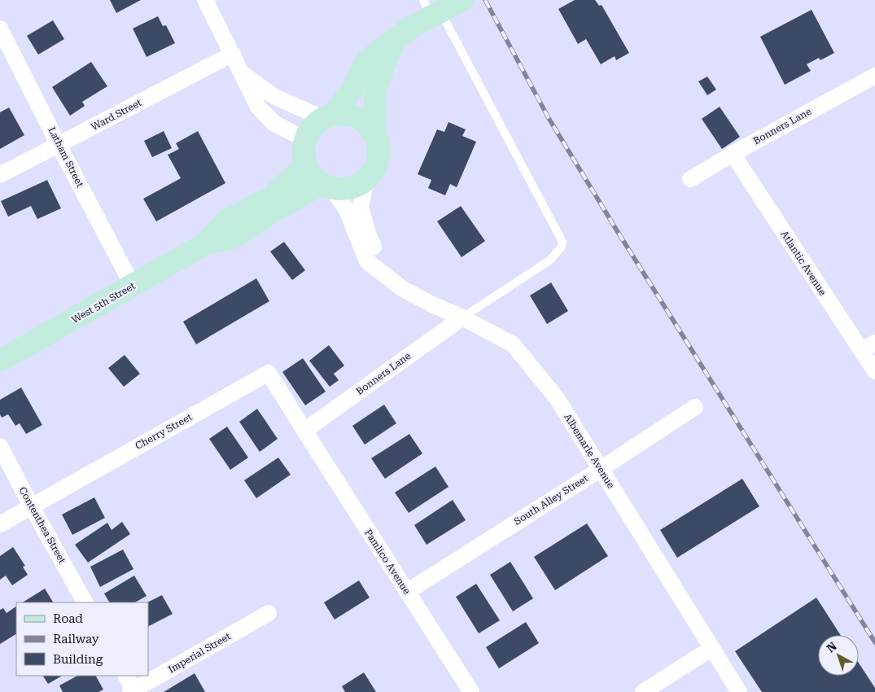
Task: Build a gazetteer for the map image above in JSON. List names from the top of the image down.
{
  "streets": {
    "main road": ["West 5th Street"],
    "street": [
      "Ward Street",
      "Bonners Lane",
      "Latham Street",
      "Atlantic Avenue",
      "Cherry Street",
      "Albemarle Avenue",
      "South Alley Street",
      "Contenthea Street",
      "Pamlico Avenue",
      "Imperial Street"
    ]
  },
  "crossings": [
    ["Ward Street", "Latham Street"],
    ["Bonners Lane", "Atlantic Avenue"],
    ["Bonners Lane", "Cherry Street"],
    ["Bonners Lane", "Albemarle Avenue"],
    ["Bonners Lane", "Pamlico Avenue"],
    ["Latham Street", "West 5th Street"],
    ["West 5th Street", "Albemarle Avenue"],
    ["Cherry Street", "Contenthea Street"],
    ["Cherry Street", "Pamlico Avenue"],
    ["Albemarle Avenue", "South Alley Street"],
    ["South Alley Street", "Pamlico Avenue"]
  ],
  "legend": ["Road", "Railway", "Building"],
  "north": "top left"
}
